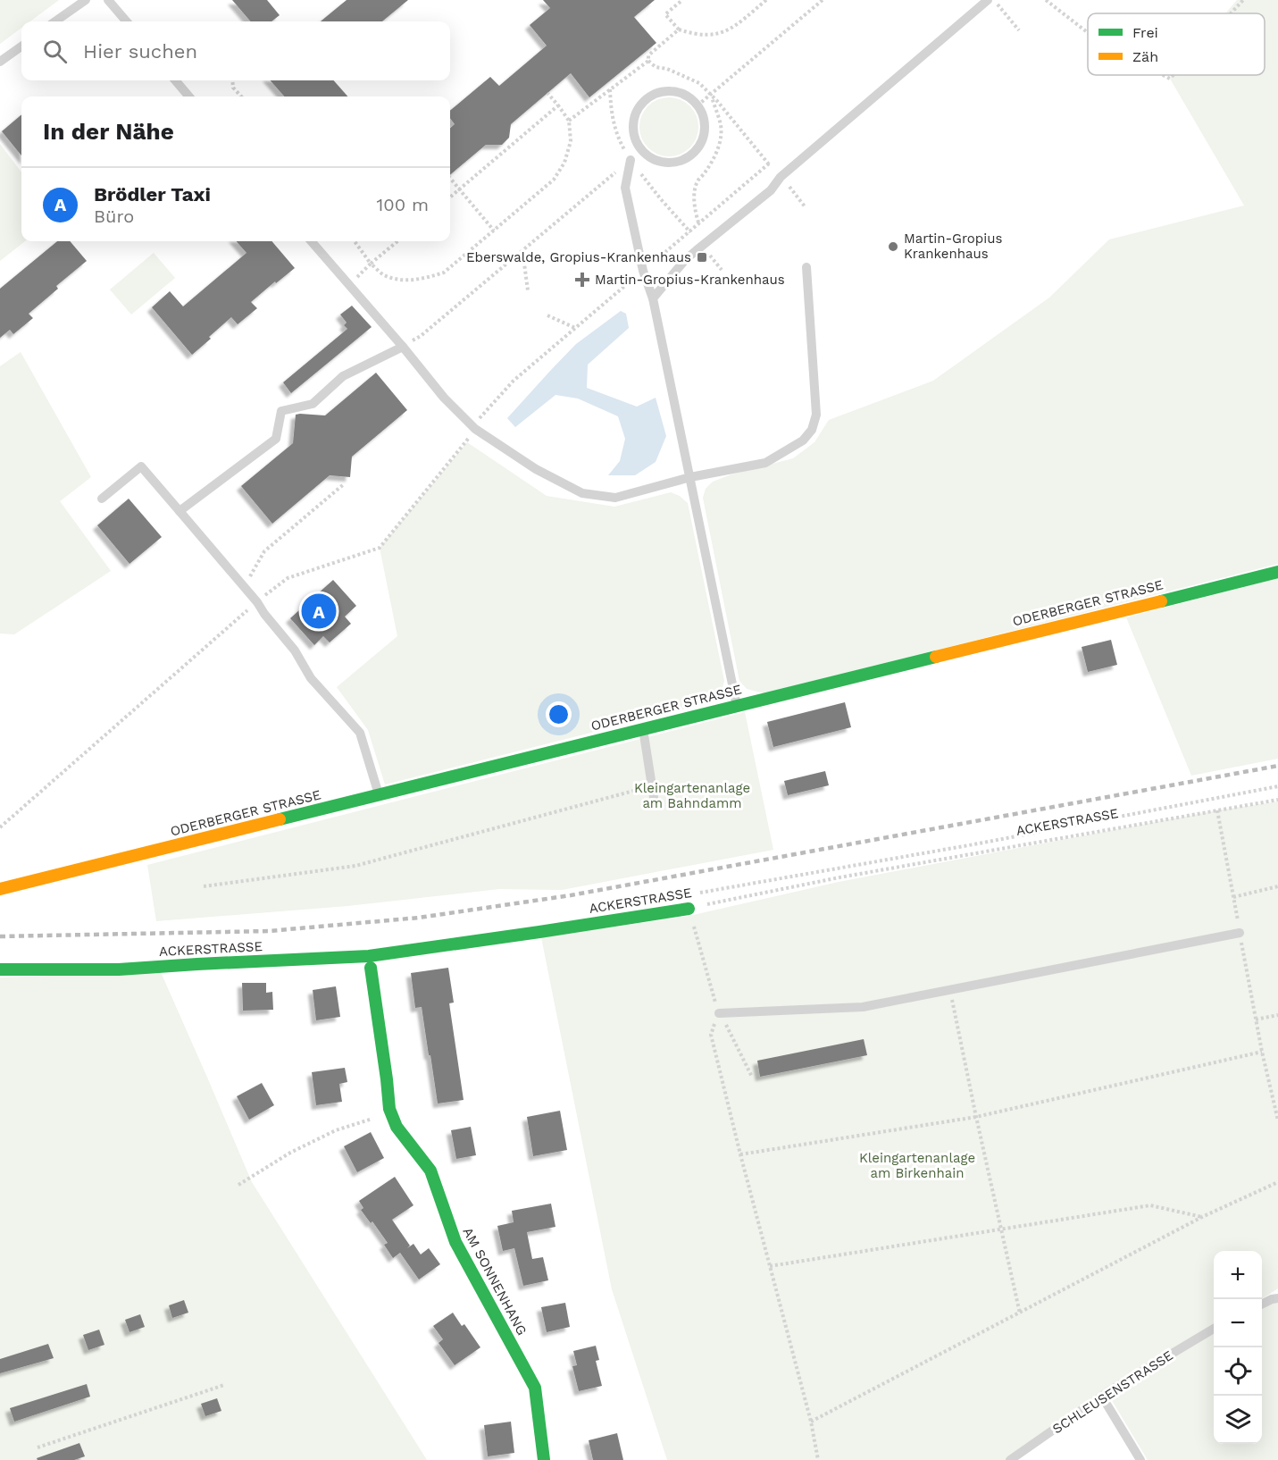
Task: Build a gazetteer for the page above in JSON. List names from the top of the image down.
{
  "streets": {
    "main road": ["ODERBERGER STRASSE", "ACKERSTRASSE", "AM SONNENHANG"],
    "lane": ["SCHLEUSENSTRASSE"]
  },
  "parks": ["Kleingartenanlage am Bahndamm", "Kleingartenanlage am Birkenhain"],
  "places": {
    "other": ["Martin-Gropius Krankenhaus"],
    "transit": ["Eberswalde, Gropius-Krankenhaus"],
    "health": ["Martin-Gropius-Krankenhaus"]
  },
  "legend": ["Frei", "Zäh"],
  "page": {
    "search": "Hier suchen",
    "heading": "In der Nähe",
    "list": [
      {
        "mark": "A",
        "name": "Brödler Taxi",
        "note": "Büro",
        "value": "100 m"
      }
    ],
    "pins": "A",
    "map_buttons": ["+", "−"]
  }
}
